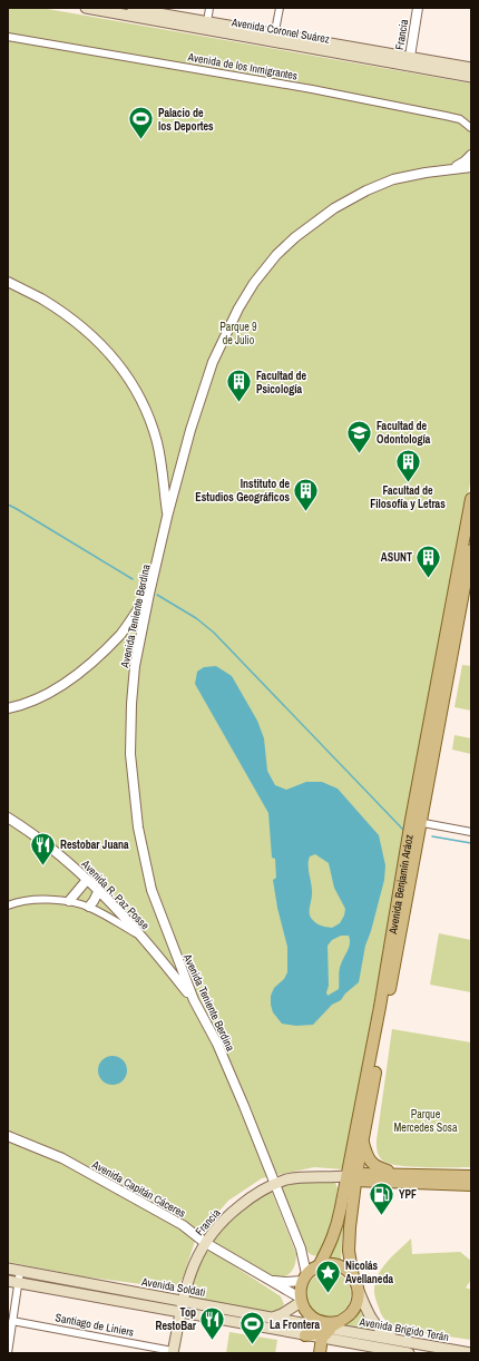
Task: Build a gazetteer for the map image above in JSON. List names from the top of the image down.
{
  "streets": {
    "main road": [
      "Avenida Coronel Suárez",
      "Francia",
      "Avenida Benjamín Aráoz",
      "Avenida Soldati",
      "Avenida Brígido Terán"
    ],
    "street": [
      "Avenida de los Inmigrantes",
      "Avenida Teniente Berdina",
      "Avenida R. Paz Posse",
      "Avenida Capitán Cáceres",
      "Santiago de Liniers"
    ]
  },
  "crossings": [
    ["Avenida Coronel Suárez", "Francia"],
    ["Francia", "Avenida Teniente Berdina"],
    ["Francia", "Avenida Benjamín Aráoz"],
    ["Francia", "Avenida Capitán Cáceres"],
    ["Francia", "Avenida Soldati"],
    ["Francia", "Santiago de Liniers"],
    ["Avenida Teniente Berdina", "Avenida Benjamín Aráoz"],
    ["Avenida Teniente Berdina", "Avenida R. Paz Posse"],
    ["Avenida Benjamín Aráoz", "Avenida Capitán Cáceres"]
  ],
  "parks": ["Parque 9 de Julio", "Parque Mercedes Sosa"],
  "places": {
    "sports": ["Palacio de los Deportes", "La Frontera"],
    "building": [
      "Facultad de Psicología",
      "Facultad de Filosofía y Letras",
      "Instituto de Estudios Geográficos",
      "ASUNT"
    ],
    "school or university": ["Facultad de Odontología"],
    "restaurant": ["Restobar Juana", "Top RestoBar"],
    "fuel station": ["YPF"],
    "place": ["Nicolás Avellaneda"]
  }
}
